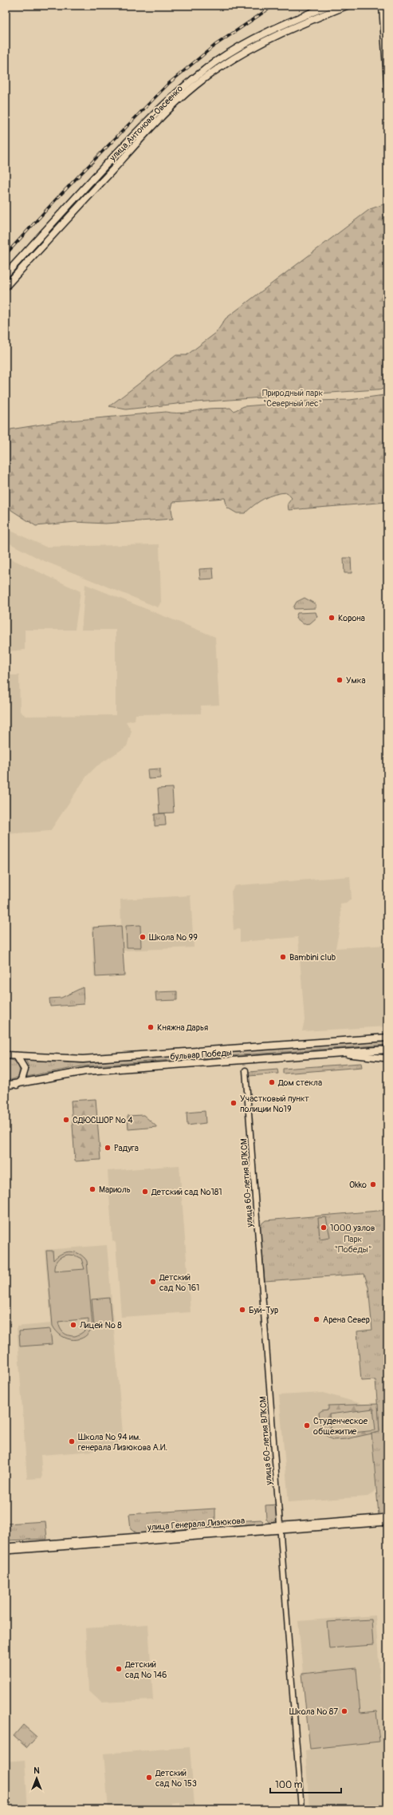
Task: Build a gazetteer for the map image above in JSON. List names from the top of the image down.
{
  "streets": {
    "main road": ["улица Антонова-Овсеенко", "бульвар Победы", "улица Генерала Лизюкова"],
    "street": ["улица 60-летия ВЛКСМ"]
  },
  "crossings": [
    ["улица 60-летия ВЛКСМ", "улица Генерала Лизюкова"]
  ],
  "parks": ["Природный парк \"Северный лес\"", "Парк \"Победы\""],
  "places": [
    "Корона",
    "Умка",
    "Школа № 99",
    "Bambini club",
    "Княжна Дарья",
    "Дом стекла",
    "Участковый пункт полиции №19",
    "СДЮСШОР № 4",
    "Радуга",
    "Okko",
    "Мариоль",
    "Детский сад №181",
    "1000 узлов",
    "Детский сад № 161",
    "Буй-Тур",
    "Арена Север",
    "Лицей № 8",
    "Студенческое общежитие",
    "Школа № 94 им. генерала Лизюкова А.И.",
    "Детский сад № 146",
    "Школа № 87",
    "Детский сад № 153"
  ],
  "scale_bar": "100 m",
  "north": "top"
}
